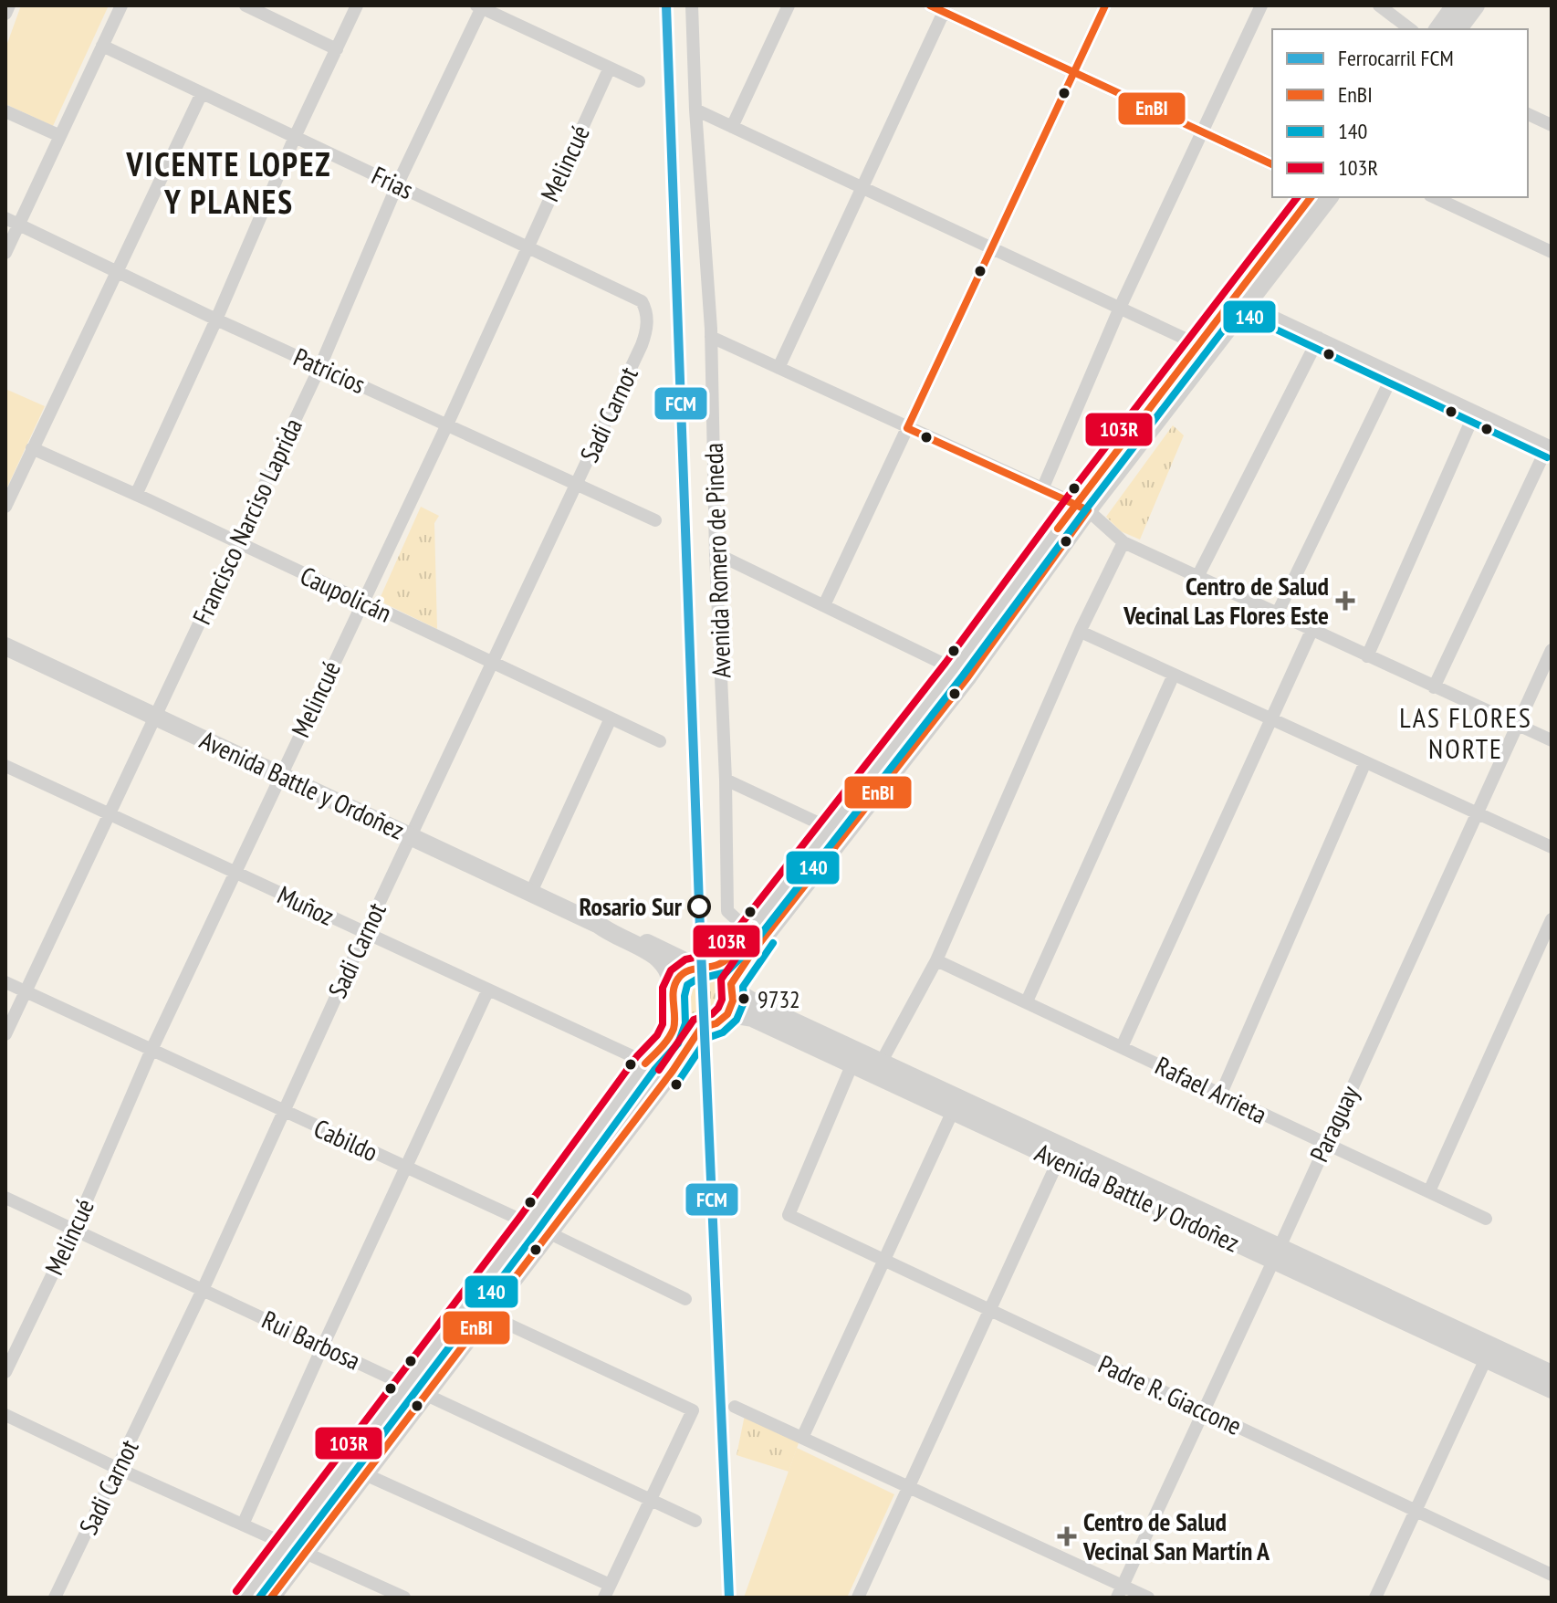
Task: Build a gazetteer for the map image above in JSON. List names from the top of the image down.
{
  "streets": {
    "main road": ["Avenida Battle y Ordoñez"],
    "street": [
      "Melincué",
      "Frias",
      "Patricios",
      "Sadi Carnot",
      "Francisco Narciso Laprida",
      "Avenida Romero de Pineda",
      "Caupolicán",
      "Muñoz",
      "Rafael Arrieta",
      "Paraguay",
      "Cabildo",
      "Rui Barbosa",
      "Padre R. Giaccone"
    ]
  },
  "crossings": [
    ["Melincué", "Frias"],
    ["Melincué", "Patricios"],
    ["Melincué", "Caupolicán"],
    ["Melincué", "Avenida Battle y Ordoñez"],
    ["Melincué", "Muñoz"],
    ["Melincué", "Cabildo"],
    ["Melincué", "Rui Barbosa"],
    ["Frias", "Sadi Carnot"],
    ["Frias", "Francisco Narciso Laprida"],
    ["Patricios", "Sadi Carnot"],
    ["Patricios", "Francisco Narciso Laprida"],
    ["Sadi Carnot", "Caupolicán"],
    ["Sadi Carnot", "Avenida Battle y Ordoñez"],
    ["Sadi Carnot", "Muñoz"],
    ["Sadi Carnot", "Cabildo"],
    ["Sadi Carnot", "Rui Barbosa"],
    ["Francisco Narciso Laprida", "Caupolicán"],
    ["Francisco Narciso Laprida", "Avenida Battle y Ordoñez"],
    ["Francisco Narciso Laprida", "Muñoz"],
    ["Francisco Narciso Laprida", "Cabildo"],
    ["Avenida Battle y Ordoñez", "Paraguay"],
    ["Avenida Battle y Ordoñez", "Padre R. Giaccone"],
    ["Rafael Arrieta", "Paraguay"],
    ["Paraguay", "Padre R. Giaccone"]
  ],
  "districts": ["VICENTE LOPEZ Y PLANES", "LAS FLORES NORTE"],
  "places": {
    "health": ["Centro de Salud Vecinal Las Flores Este", "Centro de Salud Vecinal San Martín A"],
    "other": ["Rosario Sur", "9732"]
  },
  "lines": [
    "rail line FCM",
    "transit line EnBI",
    "transit line 103R",
    "transit line 140"
  ],
  "legend": [
    "Ferrocarril FCM",
    "EnBI",
    "140",
    "103R"
  ]
}
